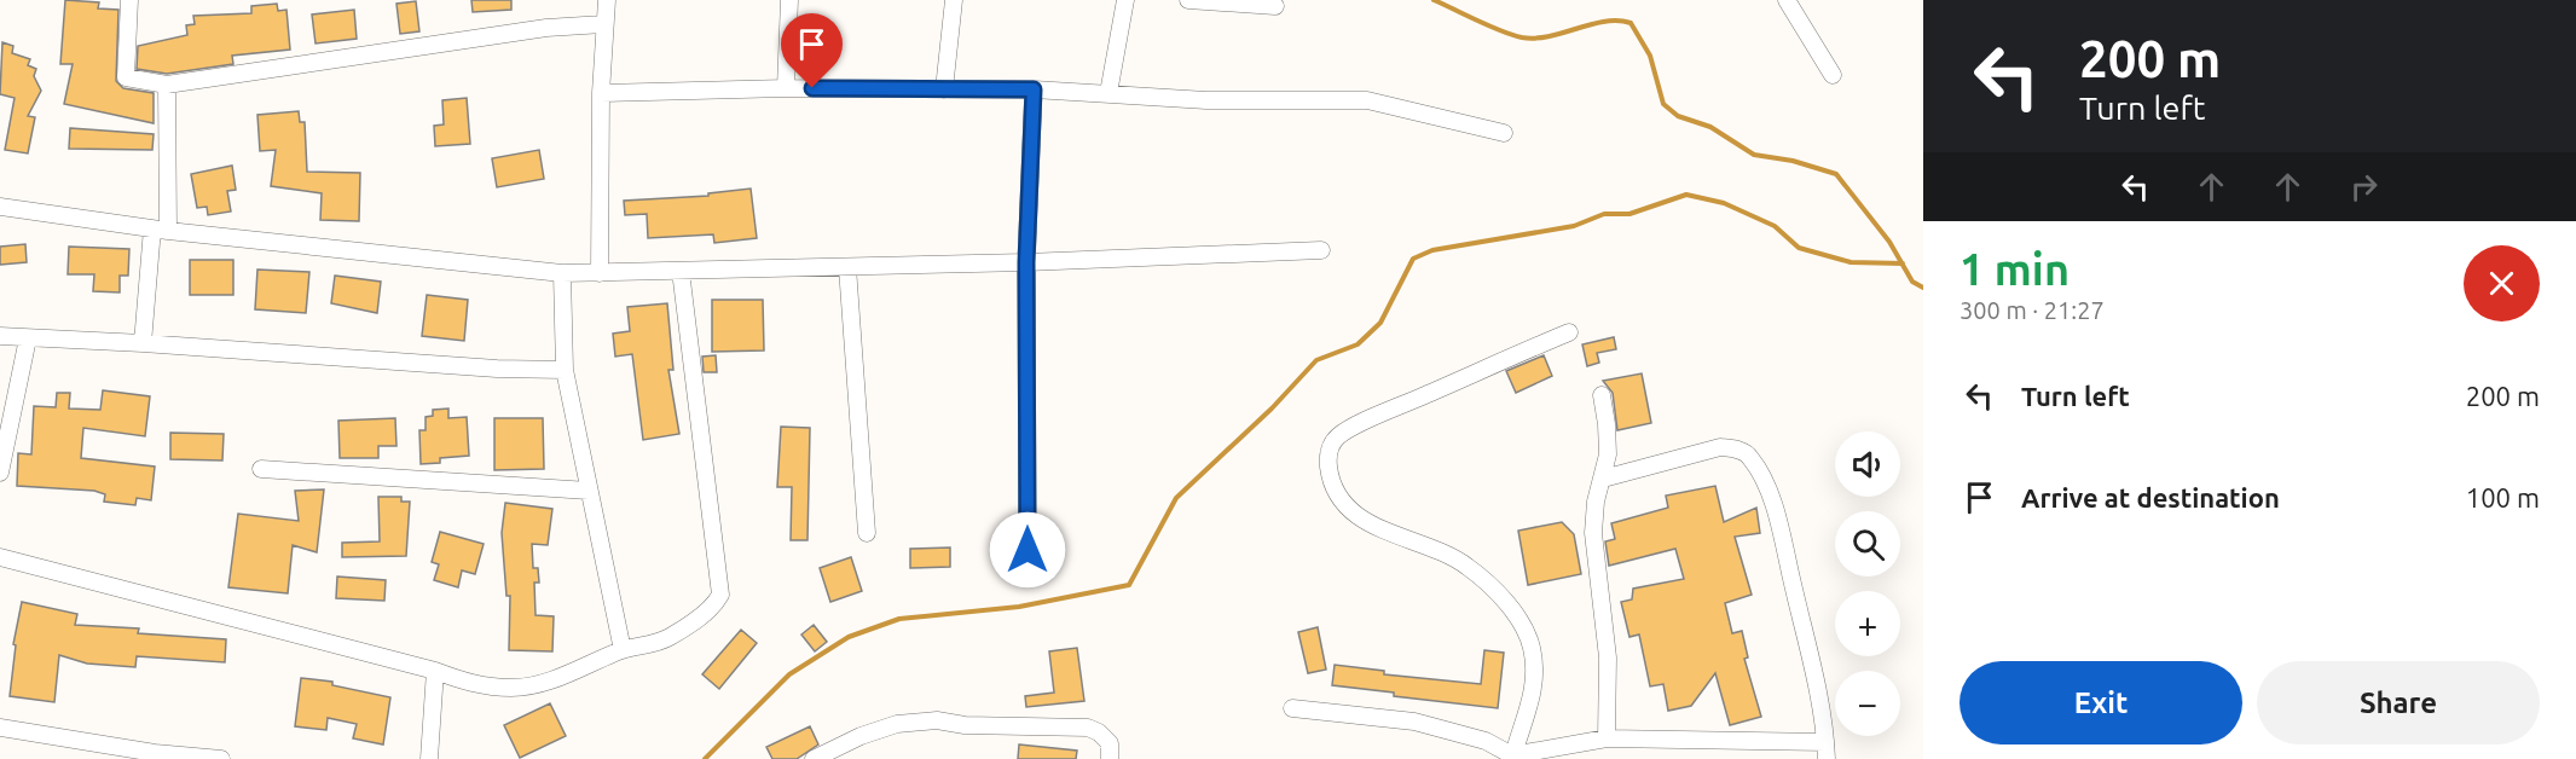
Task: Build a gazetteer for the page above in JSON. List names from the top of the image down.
{
  "page": {
    "turn": ["200 m", "Turn left"],
    "heading": ["1 min", "300 m · 21:27"],
    "list": [
      {
        "name": "Turn left",
        "value": "200 m"
      },
      {
        "name": "Arrive at destination",
        "value": "100 m"
      }
    ],
    "map_buttons": ["+", "−"],
    "buttons": ["Exit", "Share"]
  }
}
